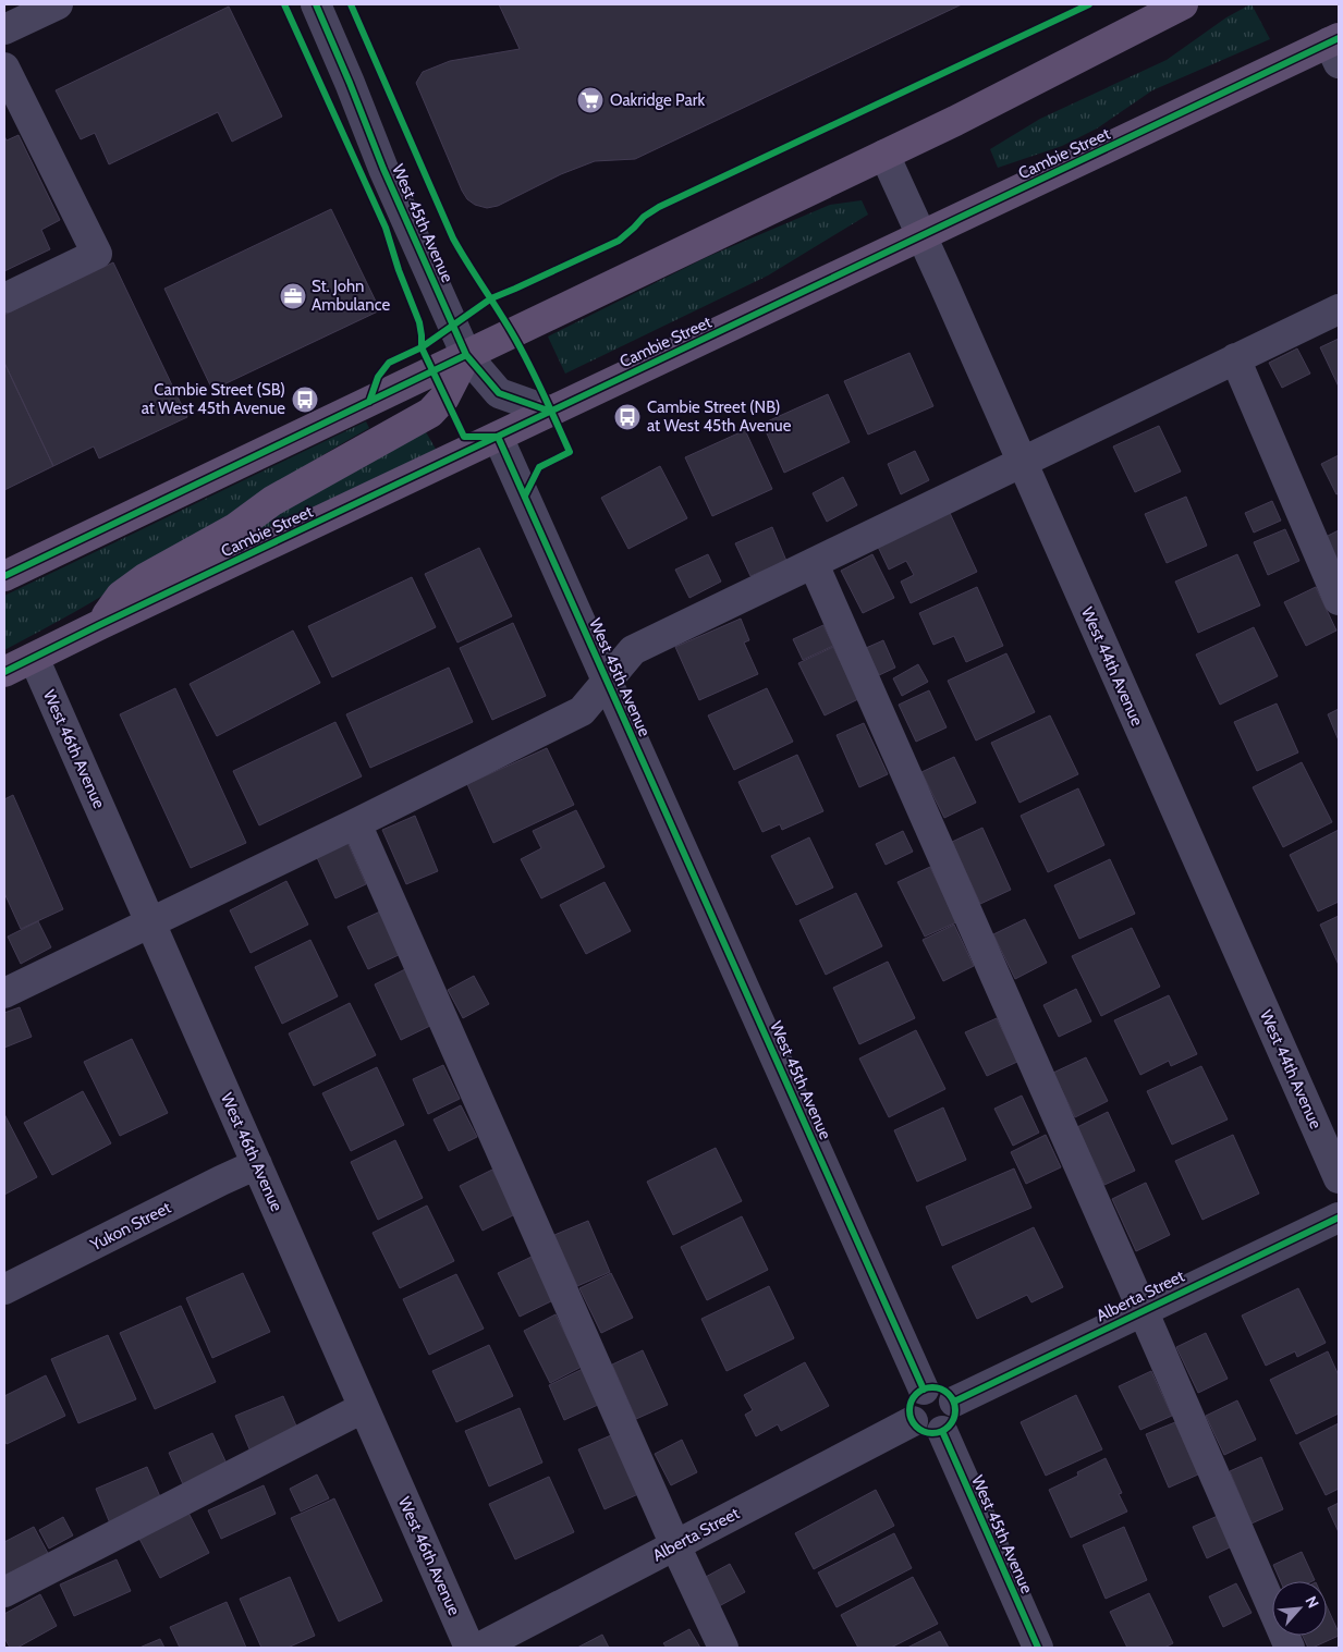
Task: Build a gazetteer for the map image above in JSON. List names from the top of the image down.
{
  "streets": {
    "main road": ["Cambie Street"],
    "street": [
      "West 45th Avenue",
      "West 44th Avenue",
      "West 46th Avenue",
      "Yukon Street",
      "Alberta Street"
    ]
  },
  "crossings": [
    ["Cambie Street", "West 45th Avenue"],
    ["Cambie Street", "West 44th Avenue"],
    ["Cambie Street", "West 46th Avenue"],
    ["West 45th Avenue", "Alberta Street"],
    ["West 46th Avenue", "Yukon Street"]
  ],
  "places": {
    "supermarket": ["Oakridge Park"],
    "office": ["St. John Ambulance"],
    "bus stop": ["Cambie Street (SB) at West 45th Avenue", "Cambie Street (NB) at West 45th Avenue"]
  },
  "north": "top right"
}
